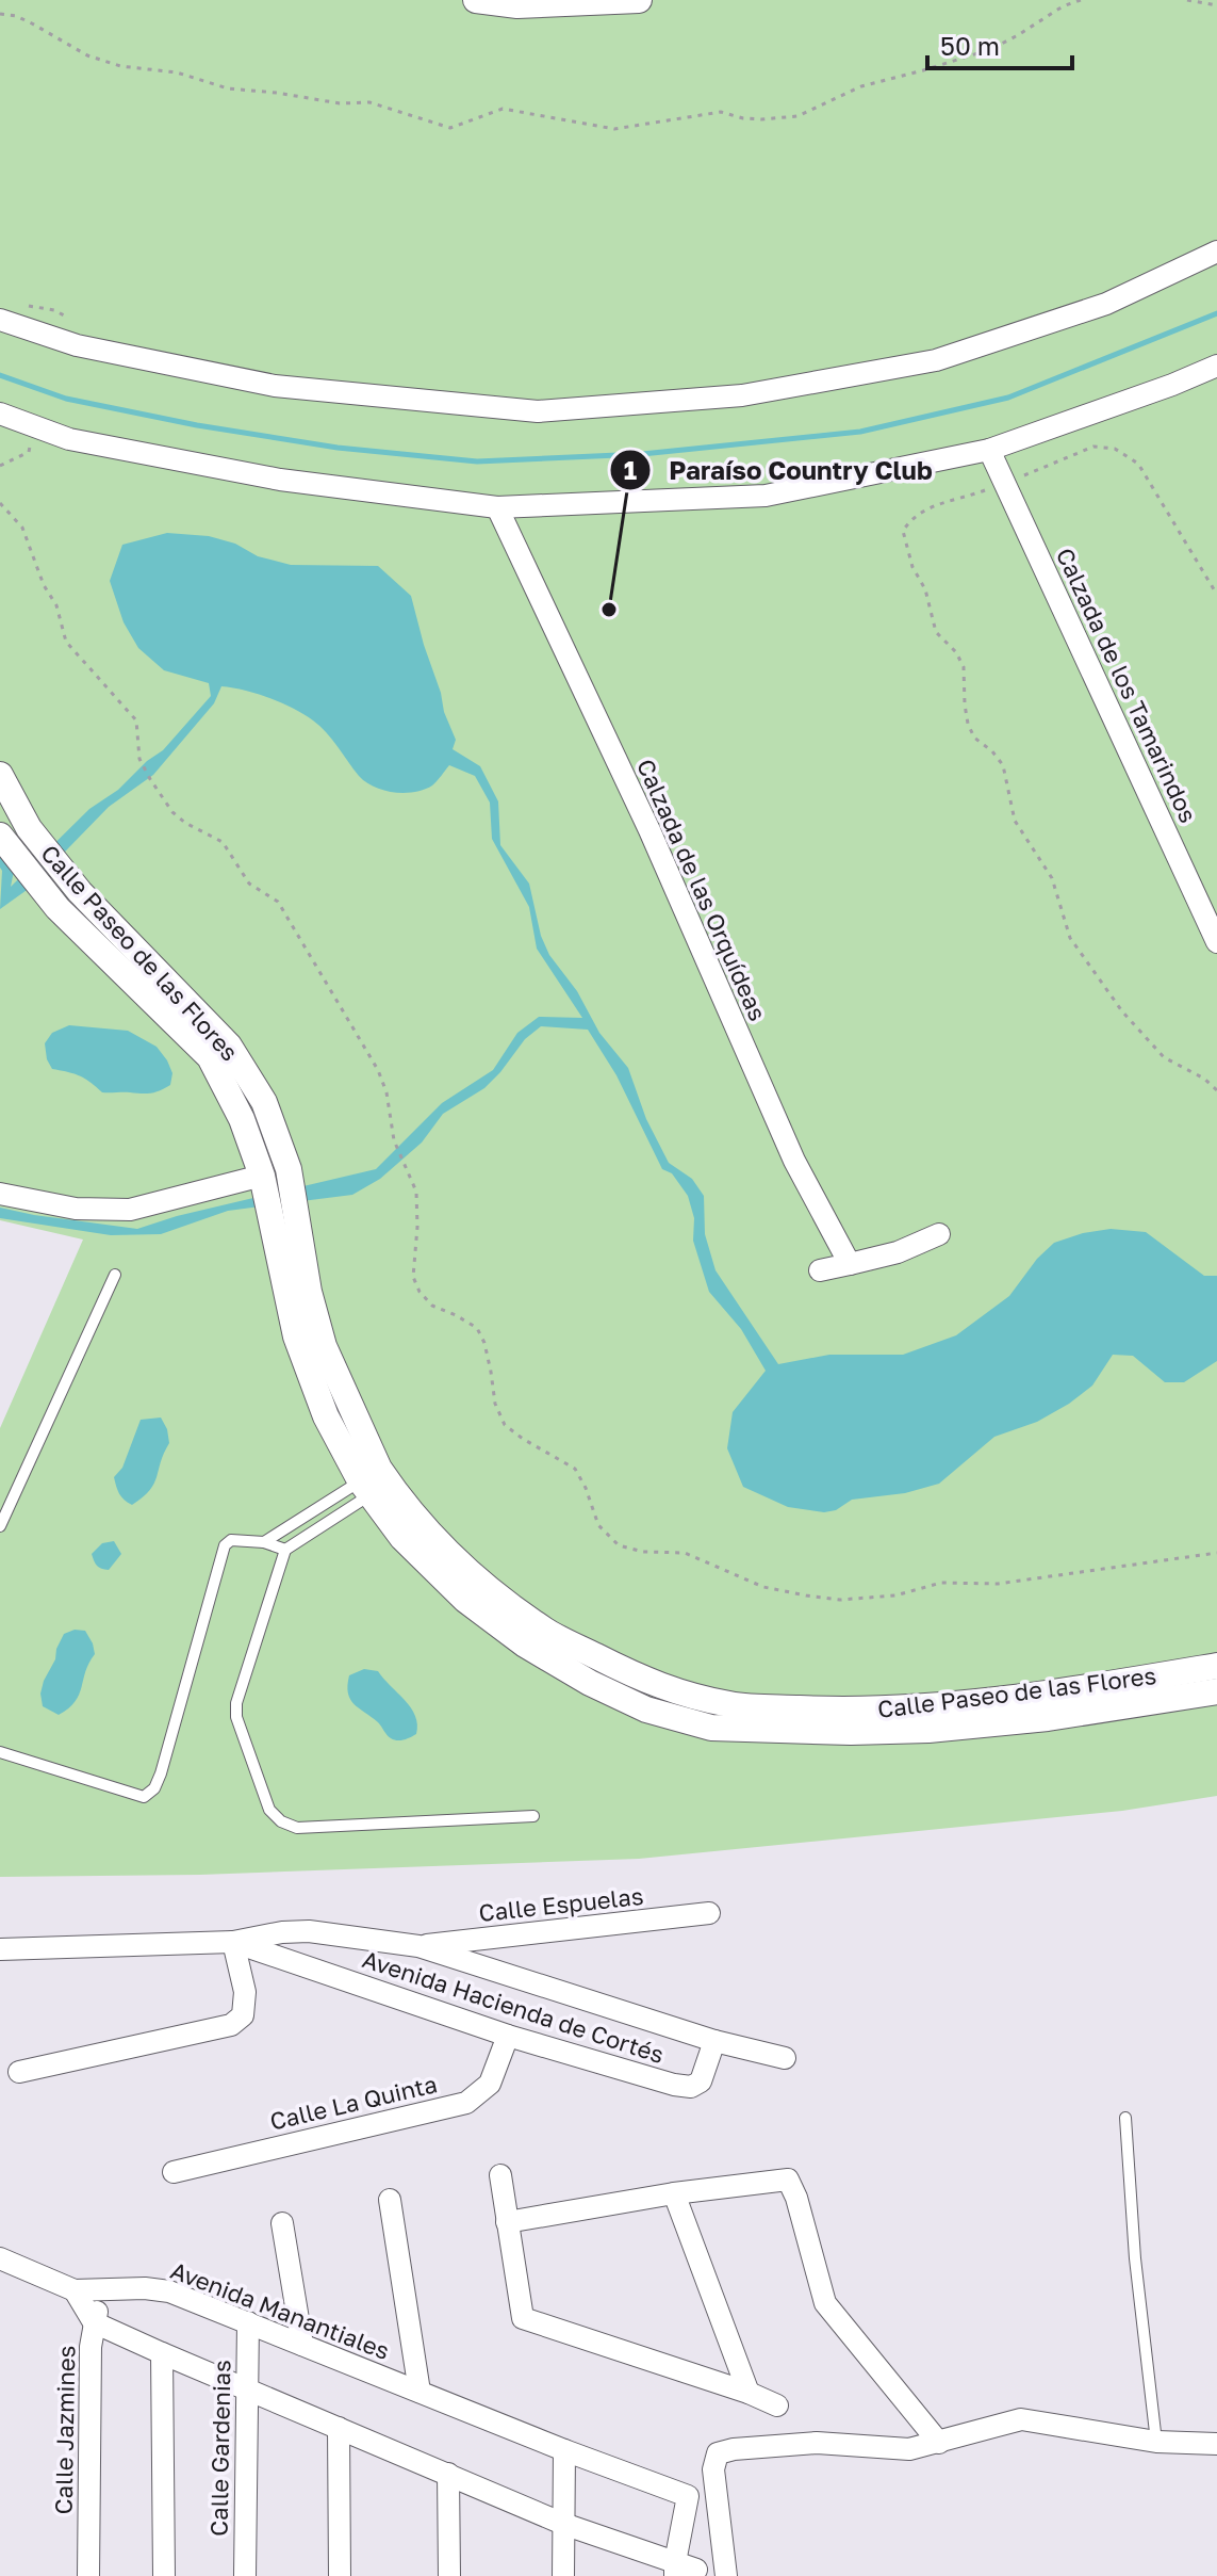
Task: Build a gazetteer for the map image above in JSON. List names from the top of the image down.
{
  "streets": {
    "street": [
      "Calzada de los Tamarindos",
      "Calzada de las Orquídeas",
      "Calle Paseo de las Flores",
      "Calle Espuelas",
      "Avenida Hacienda de Cortés",
      "Calle La Quinta",
      "Avenida Manantiales",
      "Calle Jazmines",
      "Calle Gardenias"
    ]
  },
  "crossings": [
    ["Calle Espuelas", "Avenida Hacienda de Cortés"],
    ["Avenida Hacienda de Cortés", "Calle La Quinta"],
    ["Avenida Manantiales", "Calle Jazmines"],
    ["Avenida Manantiales", "Calle Gardenias"]
  ],
  "places": ["Paraíso Country Club"],
  "scale_bar": "50 m"
}
